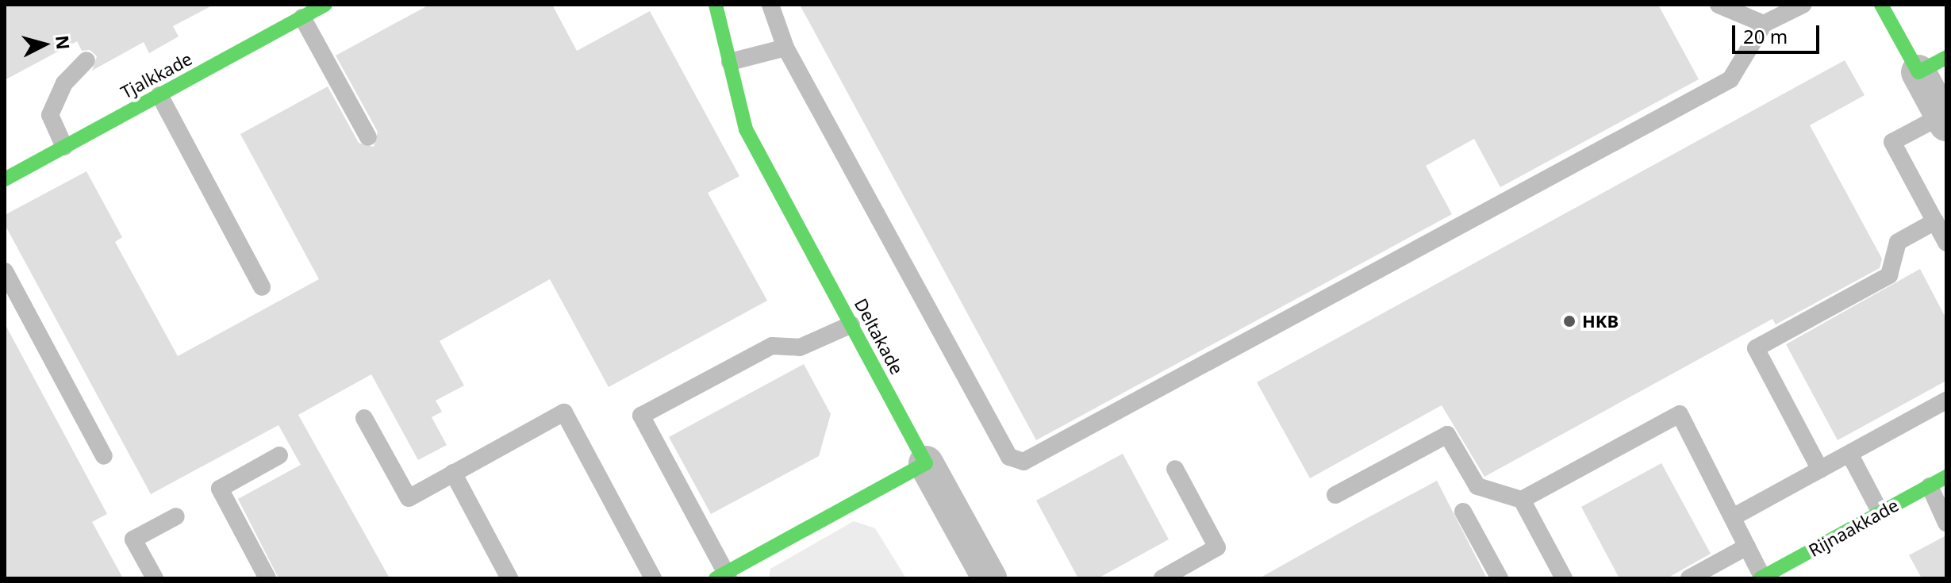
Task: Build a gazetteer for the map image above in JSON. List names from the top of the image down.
{
  "streets": {
    "street": ["Tjalkkade", "Deltakade", "Rijnaakkade"]
  },
  "places": ["HKB"],
  "scale_bar": "20 m",
  "north": "right"
}
